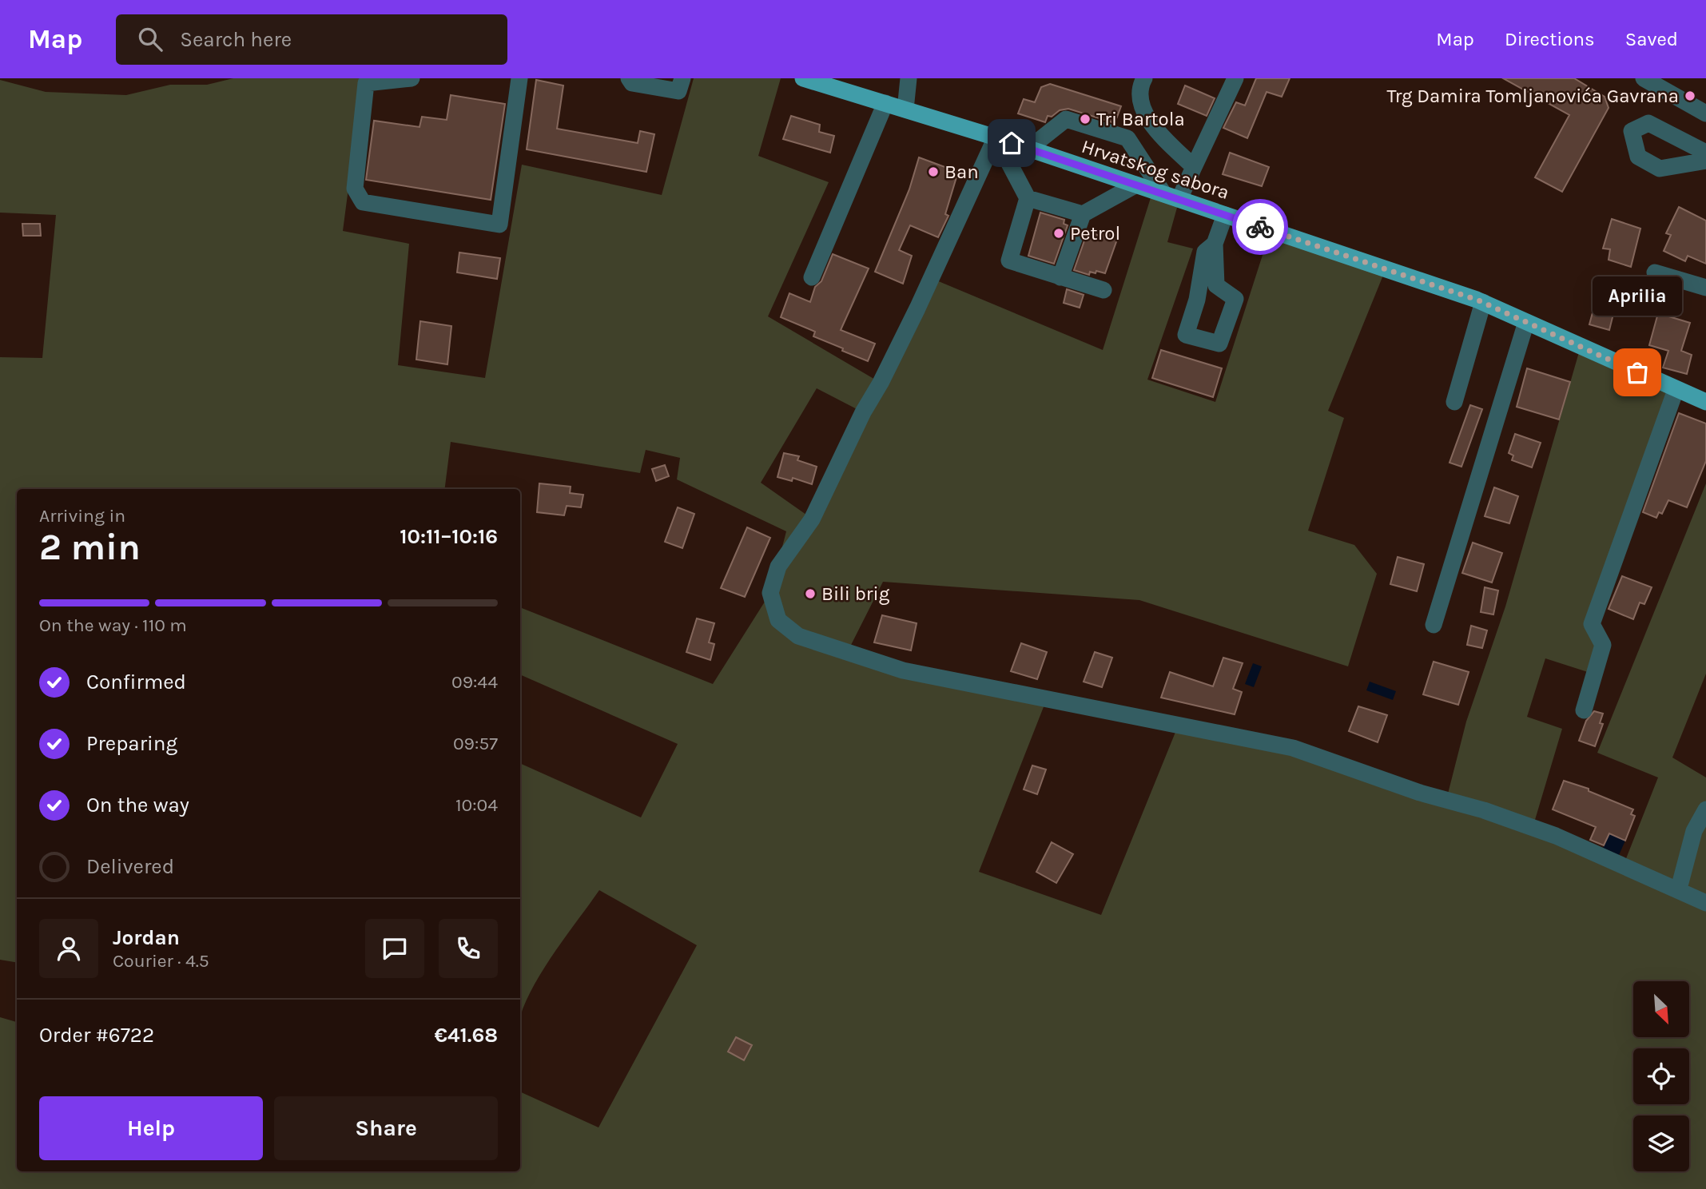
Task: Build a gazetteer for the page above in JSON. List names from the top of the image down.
{
  "streets": {
    "main road": ["Hrvatskog sabora"]
  },
  "places": [
    "Trg Damira Tomljanovića Gavrana",
    "Tri Bartola",
    "Ban",
    "Petrol",
    "Aprilia",
    "Bili brig"
  ],
  "north": "bottom right",
  "page": {
    "header": "Map",
    "search": "Search here",
    "nav": ["Map", "Directions", "Saved"],
    "bubble": "Aprilia",
    "heading": ["2 min", "Arriving in", "10:11–10:16"],
    "panel": [
      "Jordan",
      "Courier · 4.5",
      "Order #6722",
      "€41.68"
    ],
    "bar": "On the way · 110 m",
    "list": [
      ["Confirmed", "09:44"],
      ["Preparing", "09:57"],
      ["On the way", "10:04"],
      "Delivered"
    ],
    "buttons": ["Help", "Share"]
  }
}
